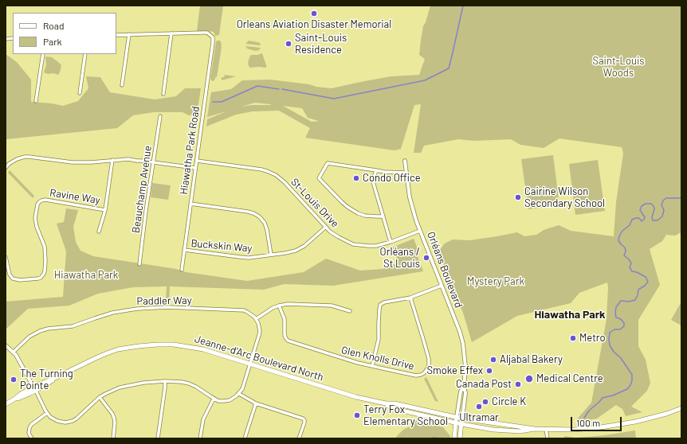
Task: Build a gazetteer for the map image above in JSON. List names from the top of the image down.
{
  "streets": {
    "main road": ["Orléans Boulevard", "Jeanne-d'Arc Boulevard North"],
    "street": [
      "Hiawatha Park Road",
      "Beauchamp Avenue",
      "Ravine Way",
      "St-Louis Drive",
      "Buckskin Way",
      "Paddler Way",
      "Glen Knolls Drive"
    ]
  },
  "crossings": [
    ["Hiawatha Park Road", "St-Louis Drive"],
    ["Hiawatha Park Road", "Buckskin Way"],
    ["St-Louis Drive", "Buckskin Way"],
    ["St-Louis Drive", "Orléans Boulevard"],
    ["Orléans Boulevard", "Jeanne-d'Arc Boulevard North"]
  ],
  "districts": ["Hiawatha Park"],
  "parks": ["Saint-Louis Woods", "Hiawatha Park", "Mystery Park"],
  "places": [
    "Orleans Aviation Disaster Memorial",
    "Saint-Louis Residence",
    "Condo Office",
    "Cairine Wilson Secondary School",
    "Orléans / St Louis",
    "Metro",
    "Aljabal Bakery",
    "Smoke Effex",
    "Medical Centre",
    "The Turning Pointe",
    "Canada Post",
    "Circle K",
    "Ultramar",
    "Terry Fox Elementary School"
  ],
  "legend": ["Road", "Park"],
  "scale_bar": "100 m"
}
